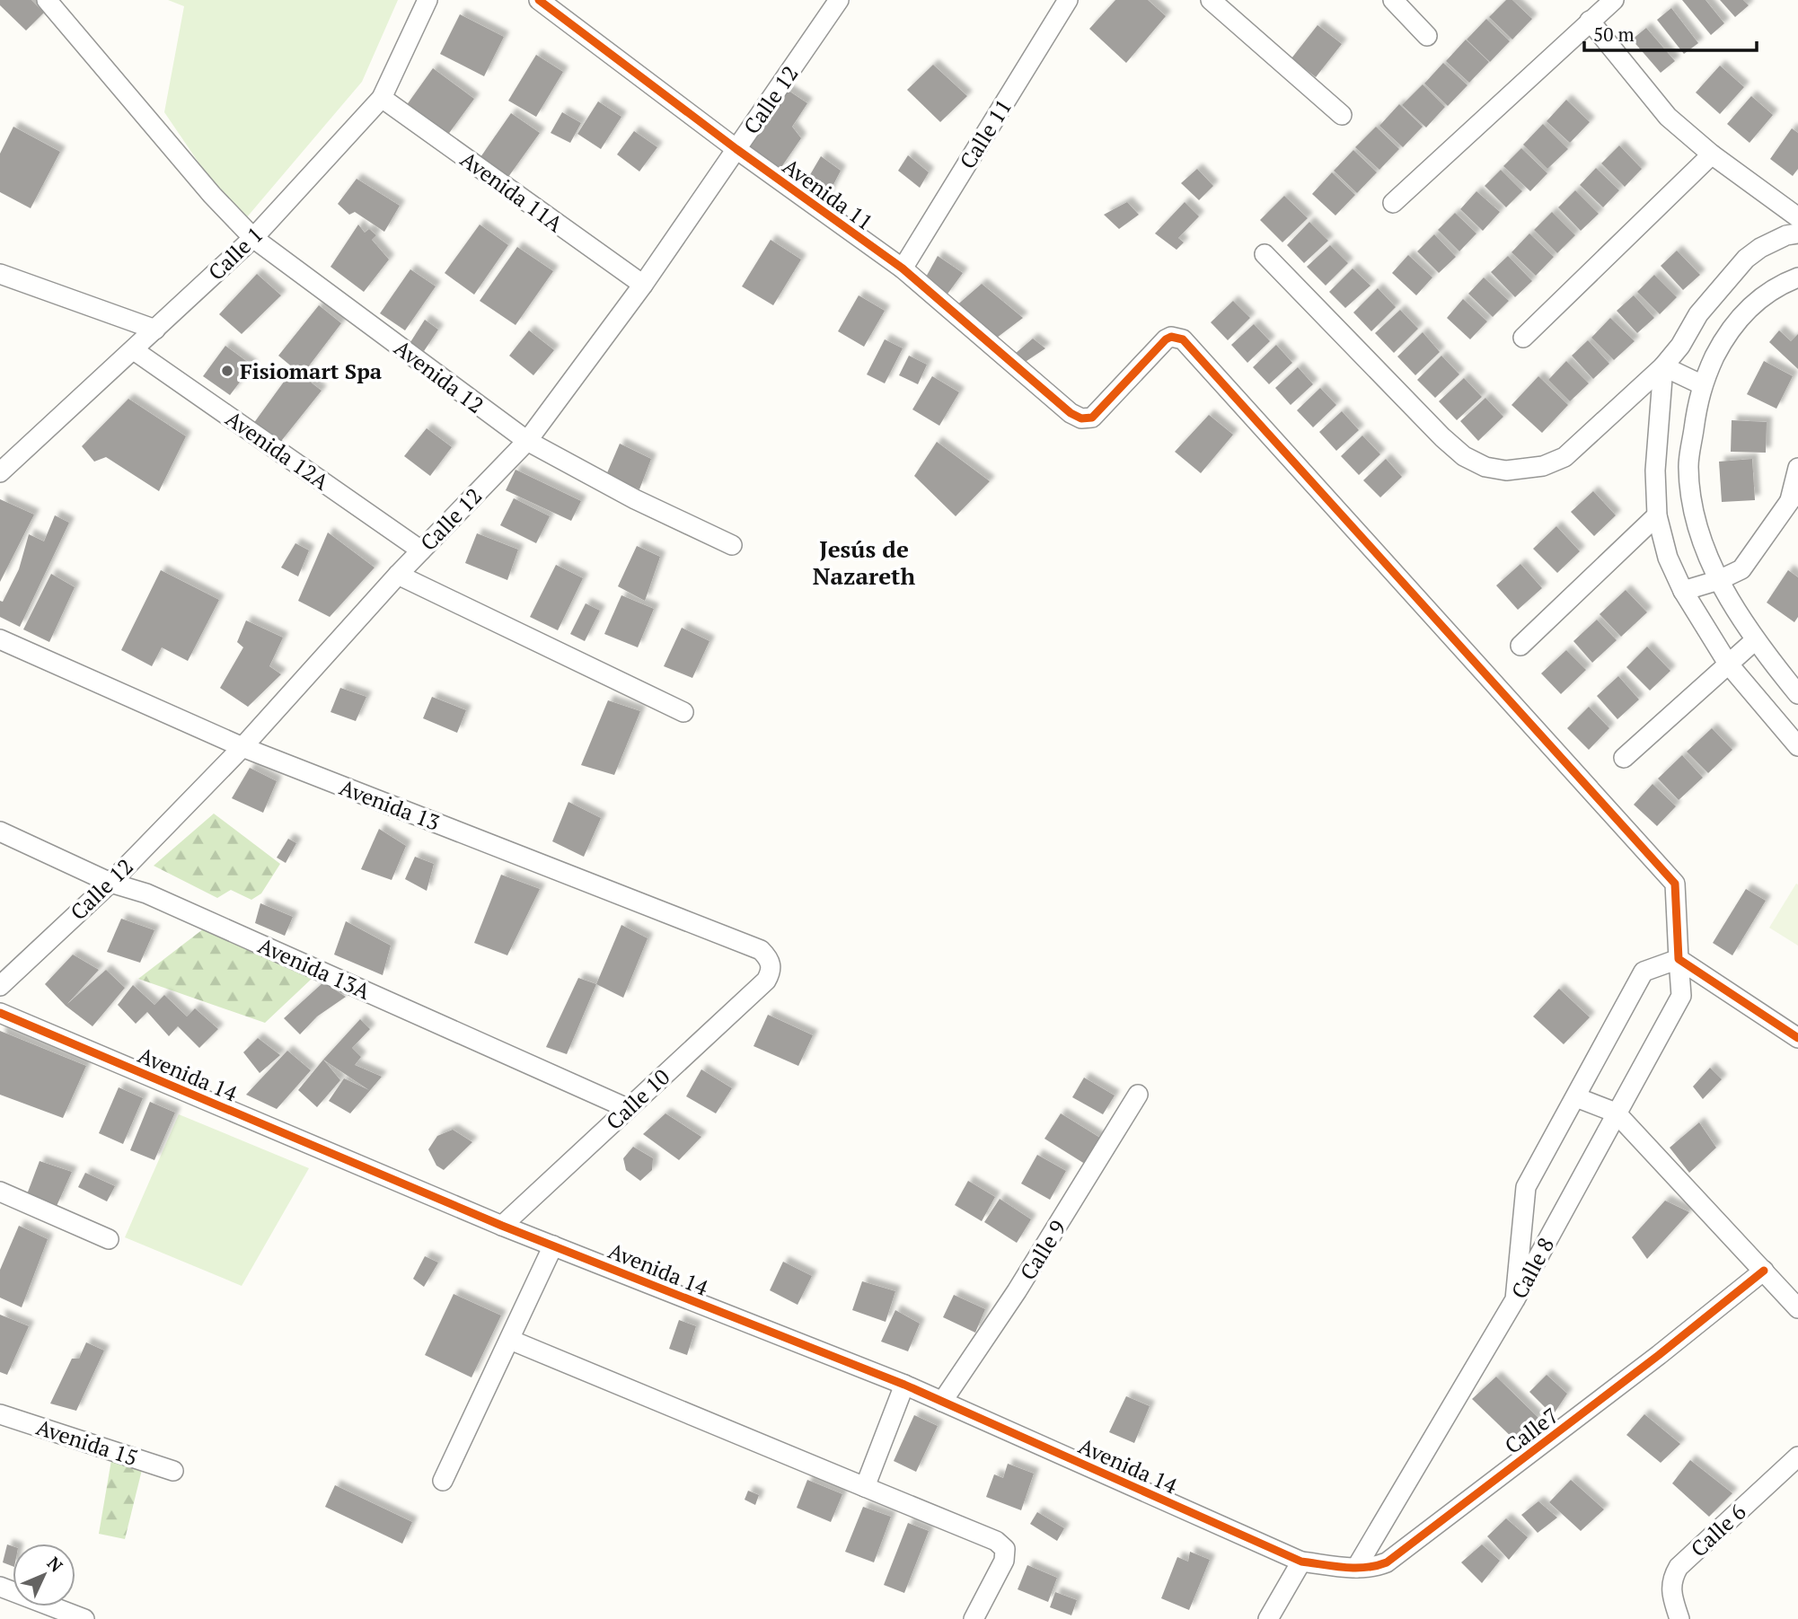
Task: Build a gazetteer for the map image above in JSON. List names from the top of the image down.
{
  "streets": {
    "street": [
      "Calle 12",
      "Calle 11",
      "Avenida 11A",
      "Avenida 11",
      "Calle 1",
      "Avenida 12",
      "Avenida 12A",
      "Avenida 13",
      "Avenida 13A",
      "Avenida 14",
      "Calle 10",
      "Calle 9",
      "Calle 8",
      "Calle7",
      "Avenida 15",
      "Calle 6"
    ]
  },
  "crossings": [
    ["Calle 12", "Avenida 11A"],
    ["Calle 12", "Avenida 11"],
    ["Calle 12", "Avenida 12"],
    ["Calle 12", "Avenida 12A"],
    ["Calle 12", "Avenida 13"],
    ["Calle 12", "Avenida 13A"],
    ["Calle 11", "Avenida 11"],
    ["Avenida 11A", "Calle 1"],
    ["Avenida 11", "Calle 8"],
    ["Calle 1", "Avenida 12"],
    ["Calle 1", "Avenida 12A"],
    ["Avenida 13", "Calle 10"],
    ["Avenida 13A", "Calle 10"],
    ["Avenida 14", "Calle 10"],
    ["Avenida 14", "Calle 9"],
    ["Avenida 14", "Calle7"],
    ["Calle 8", "Calle7"]
  ],
  "districts": ["Jesús de Nazareth"],
  "places": ["Fisiomart Spa"],
  "scale_bar": "50 m",
  "north": "top right"
}
